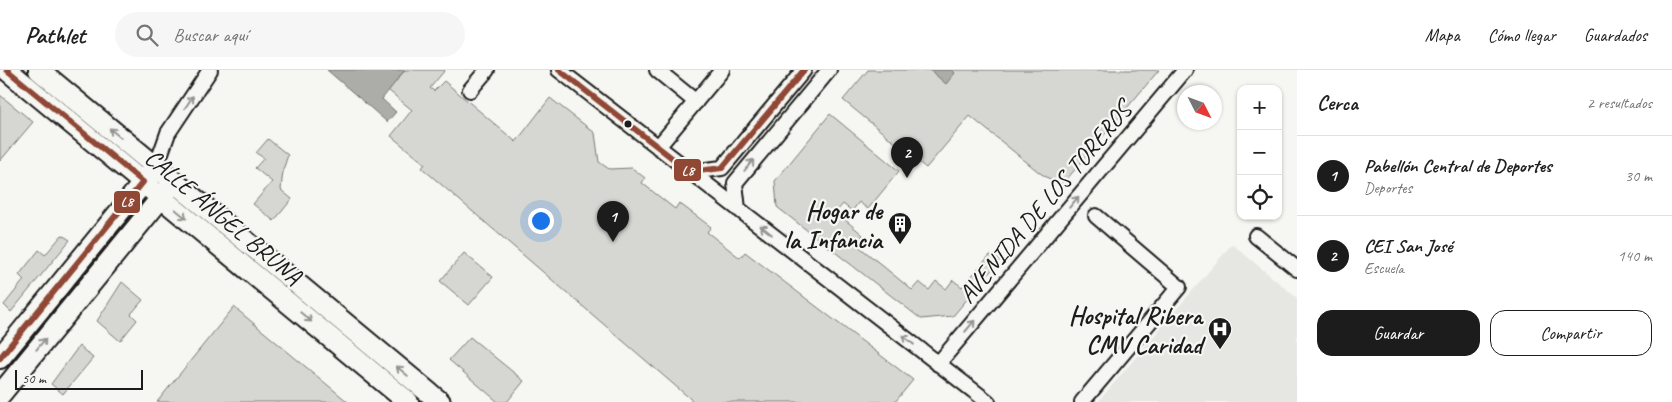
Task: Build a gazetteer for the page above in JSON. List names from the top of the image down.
{
  "streets": {
    "main road": ["CALLE ÁNGEL BRUNA"],
    "street": ["AVENIDA DE LOS TOREROS"]
  },
  "one_way": ["AVENIDA DE LOS TOREROS"],
  "places": {
    "building": ["Hogar de la Infancia"],
    "hospital": ["Hospital Ribera CMV Caridad"]
  },
  "lines": ["transit line L8"],
  "scale_bar": "50 m",
  "north": "bottom right",
  "page": {
    "header": "Pathlet",
    "search": "Buscar aquí",
    "nav": ["Mapa", "Cómo llegar", "Guardados"],
    "heading": ["Cerca", "2 resultados"],
    "map_buttons": ["+", "−"],
    "list": [
      {
        "mark": "1",
        "name": "Pabellón Central de Deportes",
        "note": "Deportes",
        "value": "30 m"
      },
      {
        "mark": "2",
        "name": "CEI San José",
        "note": "Escuela",
        "value": "140 m"
      }
    ],
    "pins": ["2", "1"],
    "buttons": ["Guardar", "Compartir"],
    "scale": "50 m"
  }
}
